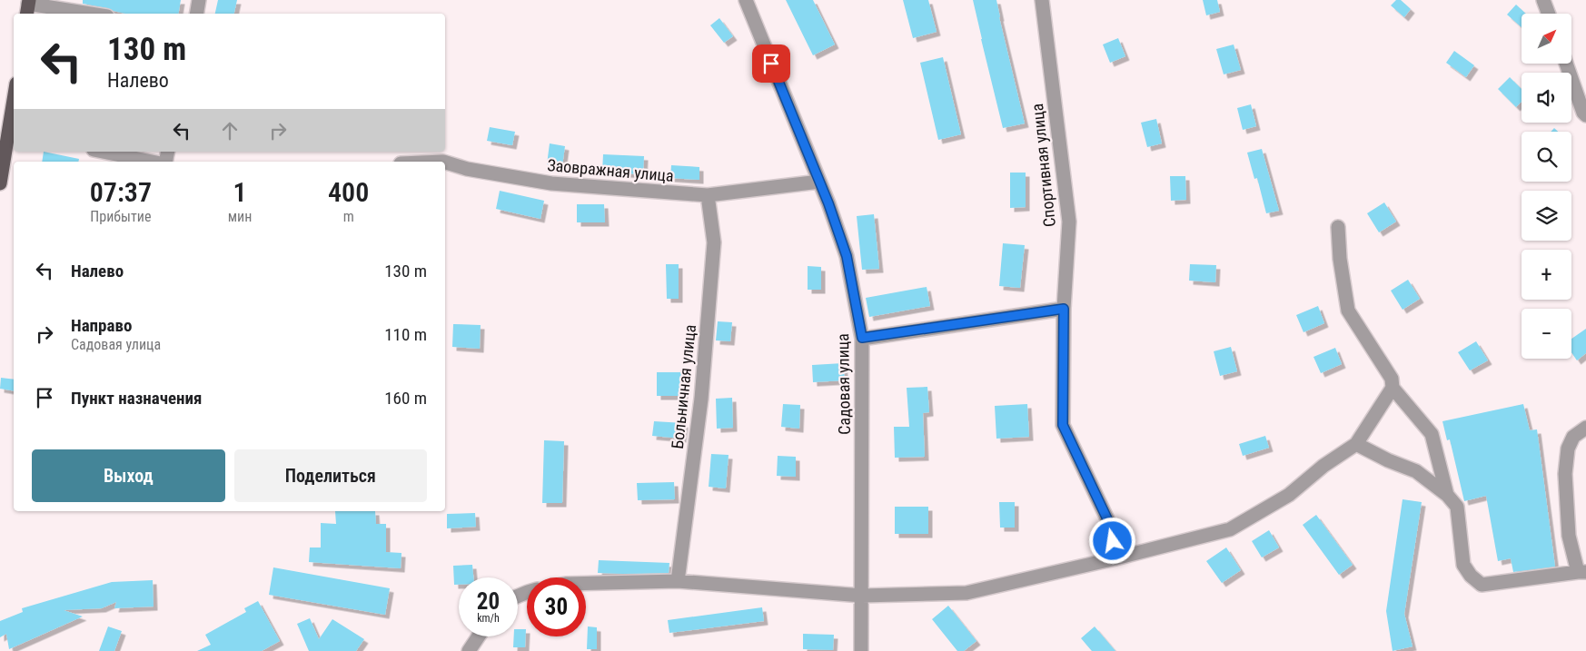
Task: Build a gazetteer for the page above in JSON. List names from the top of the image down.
{
  "streets": {
    "street": [
      "Спортивная улица",
      "Заовражная улица",
      "Садовая улица",
      "Больничная улица"
    ]
  },
  "crossings": [
    ["Заовражная улица", "Садовая улица"],
    ["Заовражная улица", "Больничная улица"]
  ],
  "north": "top right",
  "page": {
    "map_buttons": ["+", "−"],
    "turn": ["130 m", "Налево"],
    "eta": [
      "07:37",
      "Прибытие",
      "1",
      "мин",
      "400",
      "m"
    ],
    "list": [
      {
        "name": "Налево",
        "value": "130 m"
      },
      {
        "name": "Направо",
        "note": "Садовая улица",
        "value": "110 m"
      },
      {
        "name": "Пункт назначения",
        "value": "160 m"
      }
    ],
    "buttons": ["Выход", "Поделиться"],
    "speed": "20 km/h",
    "limit": "30"
  }
}
